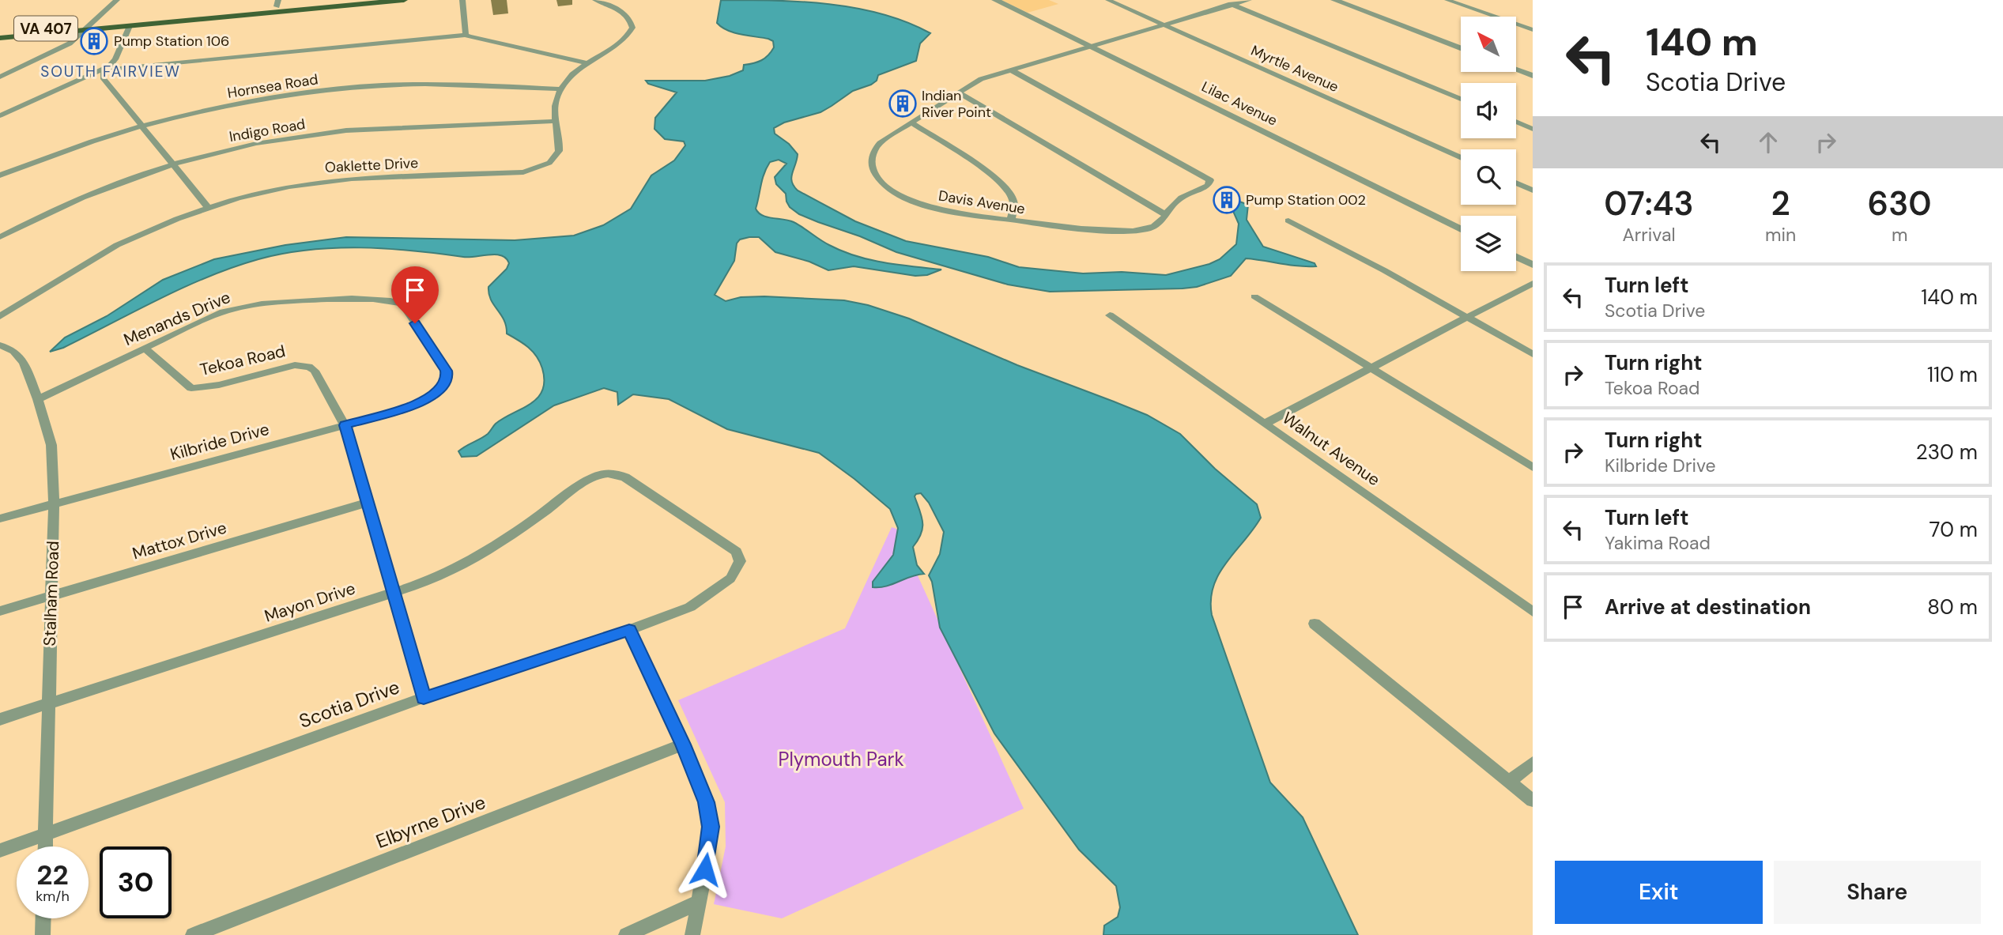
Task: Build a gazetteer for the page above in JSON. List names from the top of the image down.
{
  "streets": {
    "main road": ["VA 407"],
    "street": [
      "Myrtle Avenue",
      "Hornsea Road",
      "Lilac Avenue",
      "Indigo Road",
      "Oaklette Drive",
      "Davis Avenue",
      "Menands Drive",
      "Tekoa Road",
      "Kilbride Drive",
      "Walnut Avenue",
      "Mattox Drive",
      "Stalham Road",
      "Mayon Drive",
      "Scotia Drive",
      "Elbyrne Drive"
    ]
  },
  "crossings": [
    ["Myrtle Avenue", "Davis Avenue"],
    ["Hornsea Road", "Oaklette Drive"],
    ["Lilac Avenue", "Davis Avenue"],
    ["Indigo Road", "Oaklette Drive"],
    ["Menands Drive", "Tekoa Road"],
    ["Menands Drive", "Kilbride Drive"],
    ["Menands Drive", "Stalham Road"],
    ["Tekoa Road", "Kilbride Drive"],
    ["Tekoa Road", "Mattox Drive"],
    ["Tekoa Road", "Mayon Drive"],
    ["Tekoa Road", "Scotia Drive"],
    ["Kilbride Drive", "Stalham Road"],
    ["Mattox Drive", "Stalham Road"],
    ["Stalham Road", "Mayon Drive"],
    ["Stalham Road", "Scotia Drive"],
    ["Mayon Drive", "Scotia Drive"]
  ],
  "districts": ["SOUTH FAIRVIEW"],
  "parks": ["Plymouth Park"],
  "places": {
    "building": ["Pump Station 106", "Indian River Point", "Pump Station 002"]
  },
  "north": "top left",
  "page": {
    "turn": ["140 m", "Scotia Drive"],
    "eta": [
      "07:43",
      "Arrival",
      "2",
      "min",
      "630",
      "m"
    ],
    "list": [
      {
        "name": "Turn left",
        "note": "Scotia Drive",
        "value": "140 m"
      },
      {
        "name": "Turn right",
        "note": "Tekoa Road",
        "value": "110 m"
      },
      {
        "name": "Turn right",
        "note": "Kilbride Drive",
        "value": "230 m"
      },
      {
        "name": "Turn left",
        "note": "Yakima Road",
        "value": "70 m"
      },
      {
        "name": "Arrive at destination",
        "value": "80 m"
      }
    ],
    "speed": "22 km/h",
    "limit": "30",
    "buttons": ["Exit", "Share"]
  }
}
